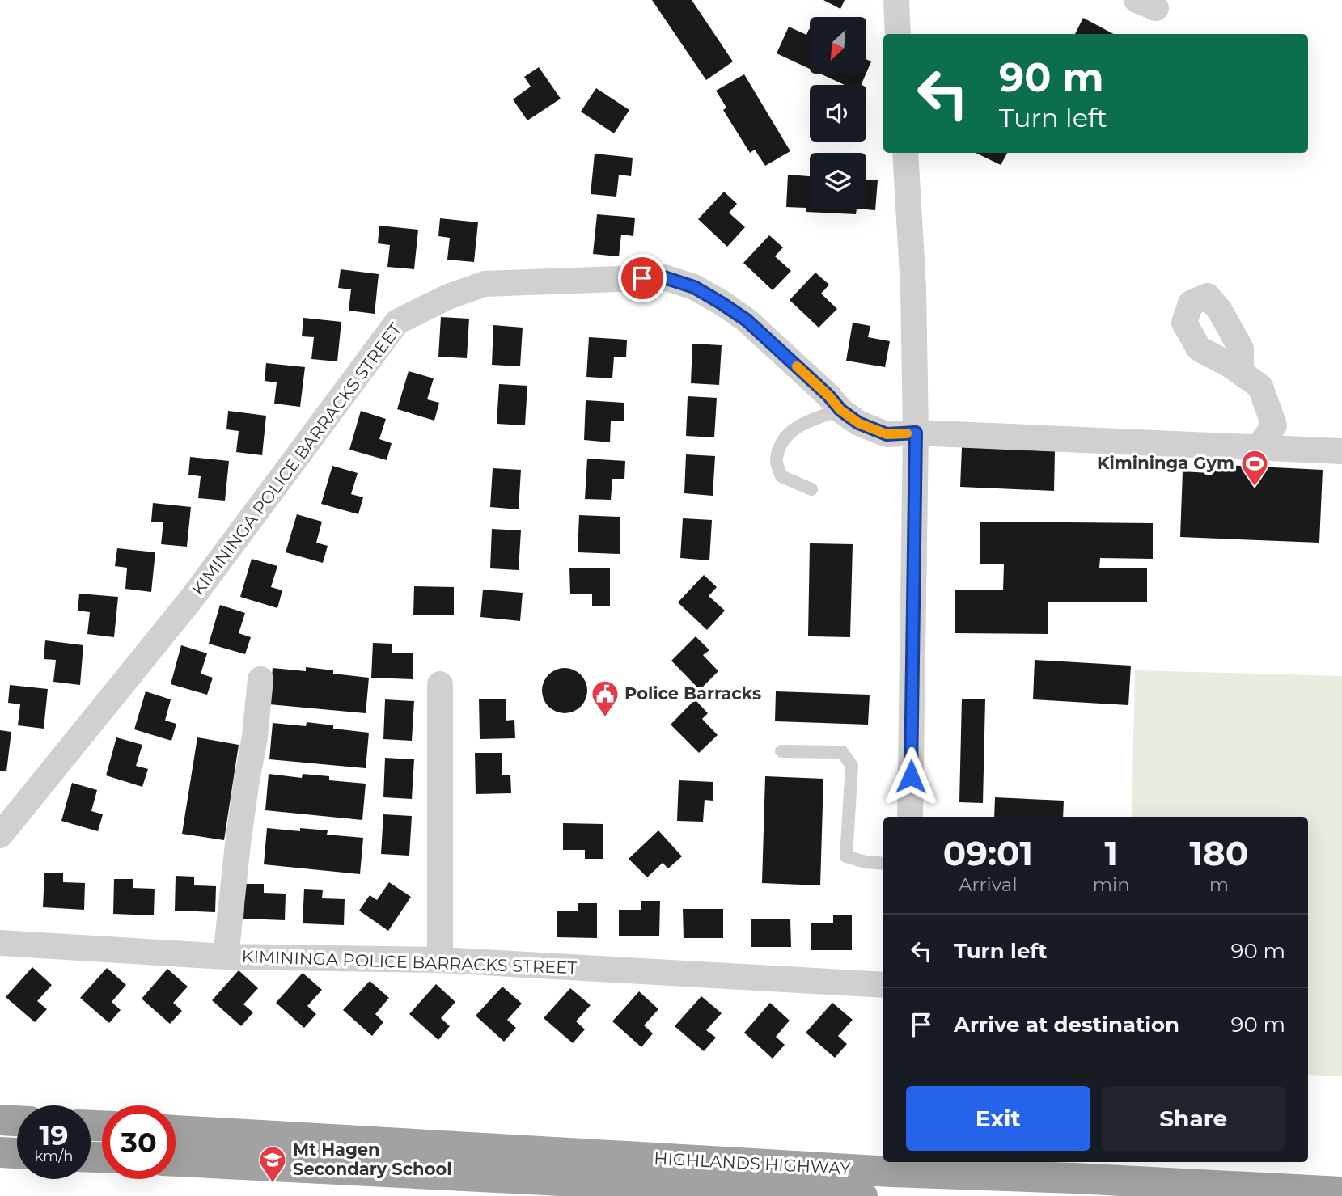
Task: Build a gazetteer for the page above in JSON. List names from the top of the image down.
{
  "streets": {
    "highway": ["HIGHLANDS HIGHWAY"],
    "street": ["KIMININGA POLICE BARRACKS STREET"]
  },
  "places": {
    "sports": ["Kimininga Gym"],
    "public building": ["Police Barracks"],
    "school or university": ["Mt Hagen Secondary School"]
  },
  "north": "bottom left",
  "page": {
    "turn": ["90 m", "Turn left"],
    "eta": [
      "09:01",
      "Arrival",
      "1",
      "min",
      "180",
      "m"
    ],
    "list": [
      {
        "name": "Turn left",
        "value": "90 m"
      },
      {
        "name": "Arrive at destination",
        "value": "90 m"
      }
    ],
    "buttons": ["Exit", "Share"],
    "speed": "19 km/h",
    "limit": "30"
  }
}
